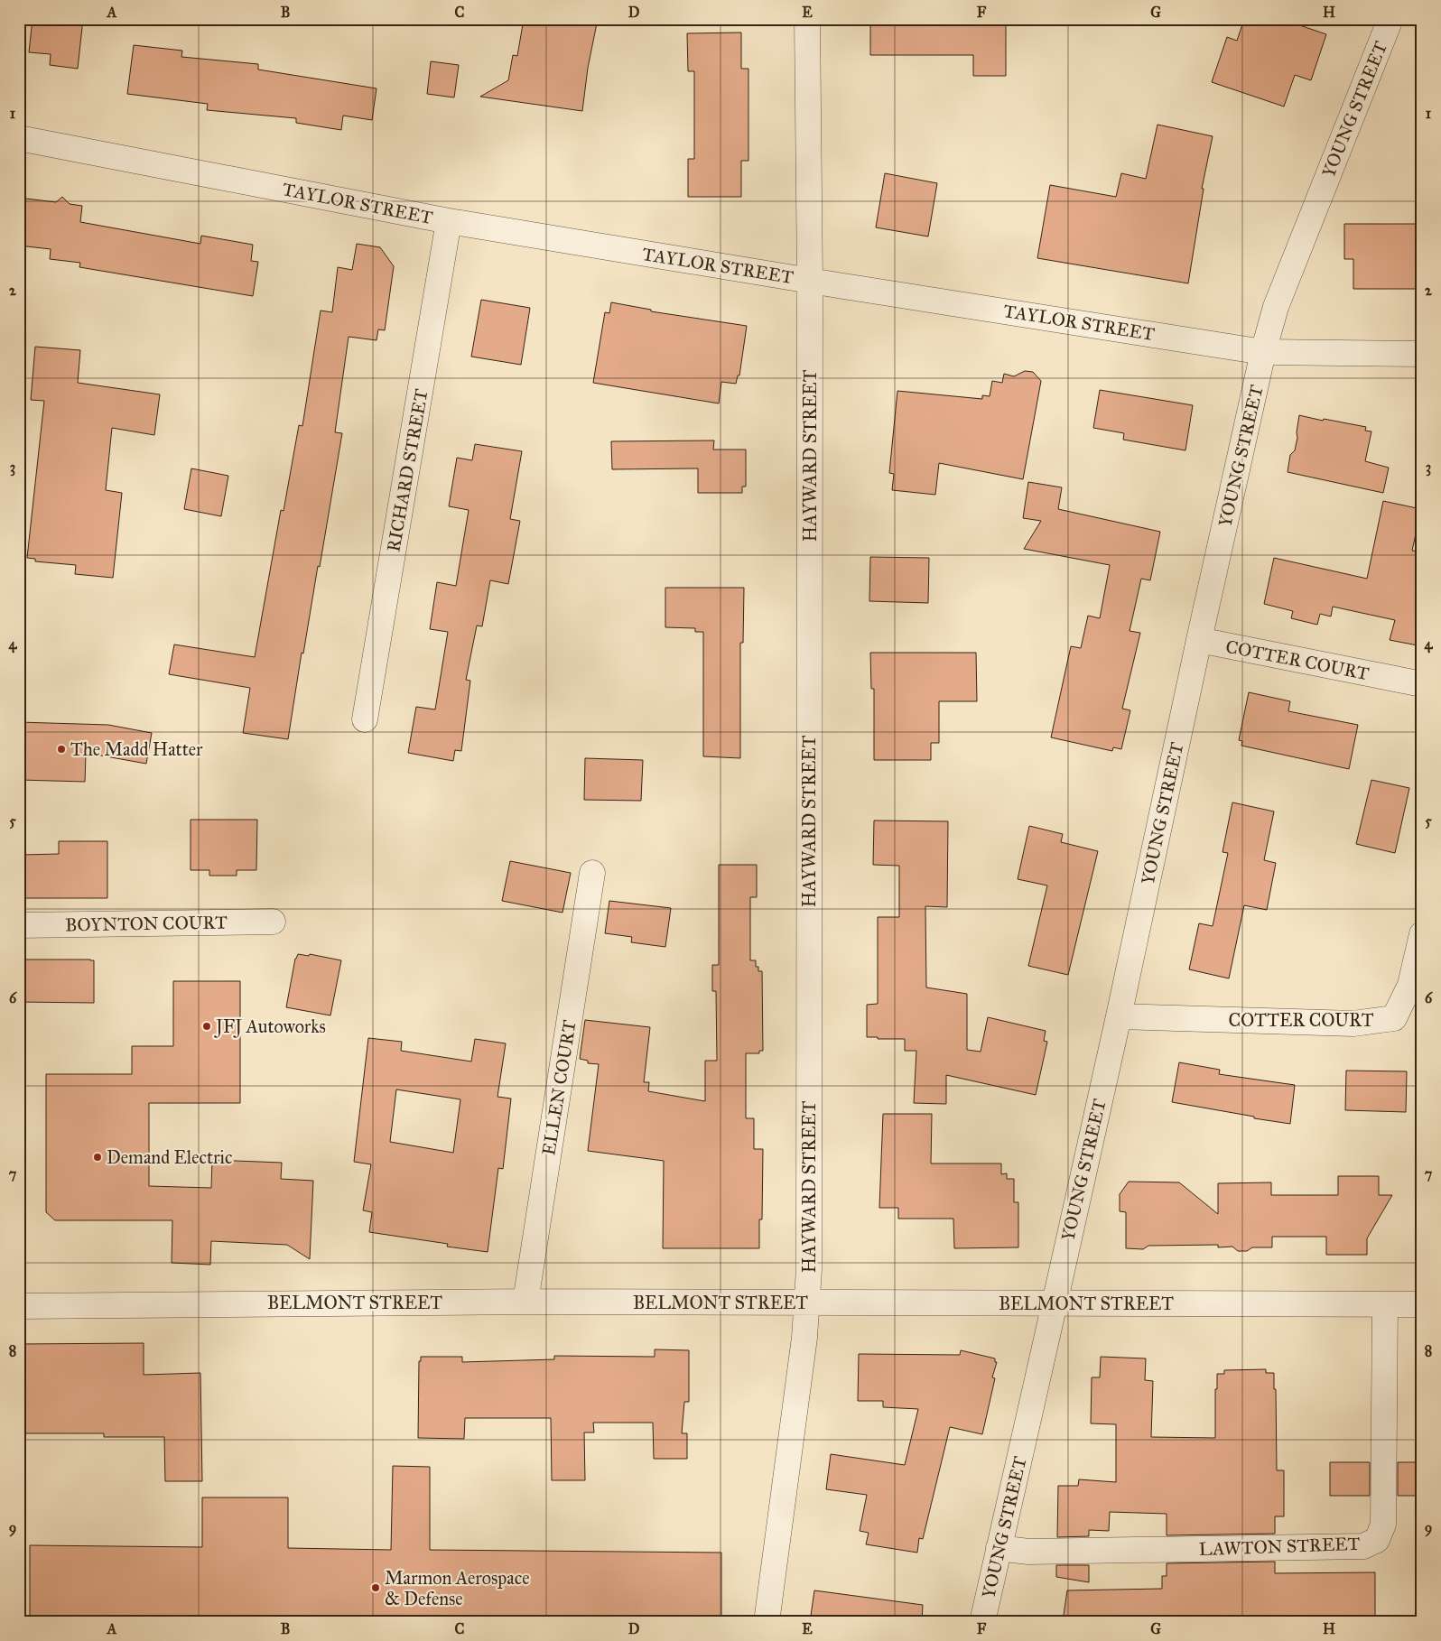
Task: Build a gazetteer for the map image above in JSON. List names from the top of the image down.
{
  "streets": {
    "street": [
      "YOUNG STREET",
      "TAYLOR STREET",
      "HAYWARD STREET",
      "RICHARD STREET",
      "COTTER COURT",
      "BOYNTON COURT",
      "ELLEN COURT",
      "BELMONT STREET",
      "LAWTON STREET"
    ]
  },
  "crossings": [
    ["YOUNG STREET", "TAYLOR STREET"],
    ["YOUNG STREET", "COTTER COURT"],
    ["YOUNG STREET", "BELMONT STREET"],
    ["YOUNG STREET", "LAWTON STREET"],
    ["TAYLOR STREET", "HAYWARD STREET"],
    ["TAYLOR STREET", "RICHARD STREET"],
    ["HAYWARD STREET", "BELMONT STREET"],
    ["ELLEN COURT", "BELMONT STREET"],
    ["BELMONT STREET", "LAWTON STREET"]
  ],
  "places": [
    "The Madd Hatter",
    "JFJ Autoworks",
    "Demand Electric",
    "Marmon Aerospace & Defense"
  ],
  "grid": {
    "columns": [
      "A",
      "B",
      "C",
      "D",
      "E",
      "F",
      "G",
      "H"
    ],
    "rows": [
      "1",
      "2",
      "3",
      "4",
      "5",
      "6",
      "7",
      "8",
      "9"
    ]
  }
}
